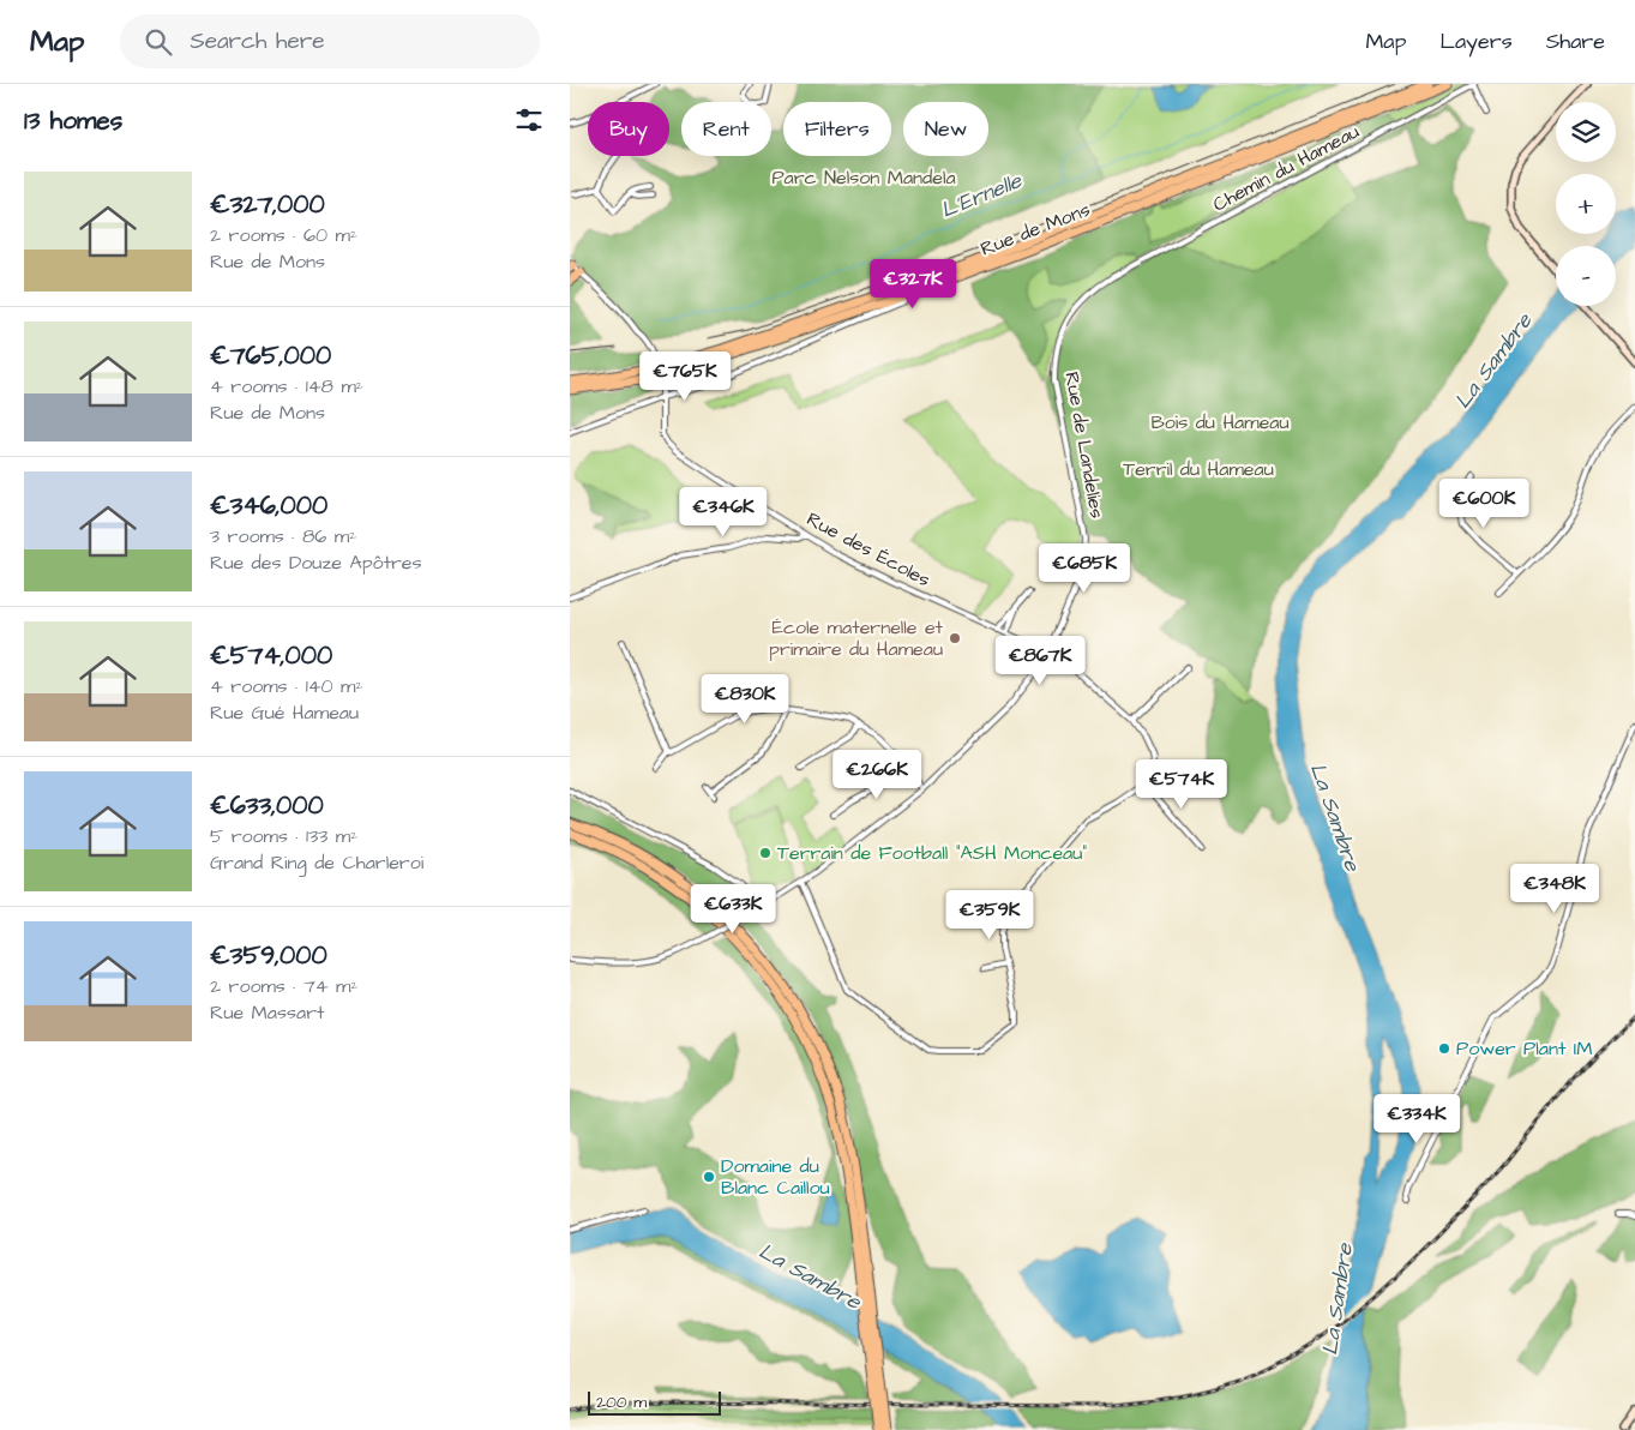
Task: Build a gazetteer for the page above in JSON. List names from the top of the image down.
{
  "streets": {
    "highway": ["Rue de Mons"],
    "street": ["Chemin du Hameau", "Rue de Landelies", "Rue des Écoles"]
  },
  "crossings": [
    ["Chemin du Hameau", "Rue de Landelies"],
    ["Rue de Mons", "Rue des Écoles"],
    ["Rue de Landelies", "Rue des Écoles"]
  ],
  "water": ["L'Ernelle", "La Sambre"],
  "parks": ["Parc Nelson Mandela", "Bois du Hameau", "Terril du Hameau"],
  "places": [
    "École maternelle et primaire du Hameau",
    "Terrain de Football \"ASH Monceau\"",
    "Power Plant IM",
    "Domaine du Blanc Caillou"
  ],
  "scale_bar": "200 m",
  "page": {
    "header": "Map",
    "search": "Search here",
    "nav": ["Map", "Layers", "Share"],
    "heading": "13 homes",
    "map_buttons": ["+", "−"],
    "chip": [
      "Buy",
      "Rent",
      "Filters",
      "New"
    ],
    "list": [
      {
        "name": "€327,000",
        "note": "2 rooms · 60 m² · Rue de Mons"
      },
      {
        "name": "€765,000",
        "note": "4 rooms · 148 m² · Rue de Mons"
      },
      {
        "name": "€346,000",
        "note": "3 rooms · 86 m² · Rue des Douze Apôtres"
      },
      {
        "name": "€574,000",
        "note": "4 rooms · 140 m² · Rue Gué Hameau"
      },
      {
        "name": "€633,000",
        "note": "5 rooms · 133 m² · Grand Ring de Charleroi"
      },
      {
        "name": "€359,000",
        "note": "2 rooms · 74 m² · Rue Massart"
      }
    ],
    "price": [
      "€327K",
      "€765K",
      "€600K",
      "€346K",
      "€685K",
      "€867K",
      "€830K",
      "€266K",
      "€574K",
      "€348K",
      "€633K",
      "€359K",
      "€334K"
    ],
    "scale": "200 m"
  }
}
